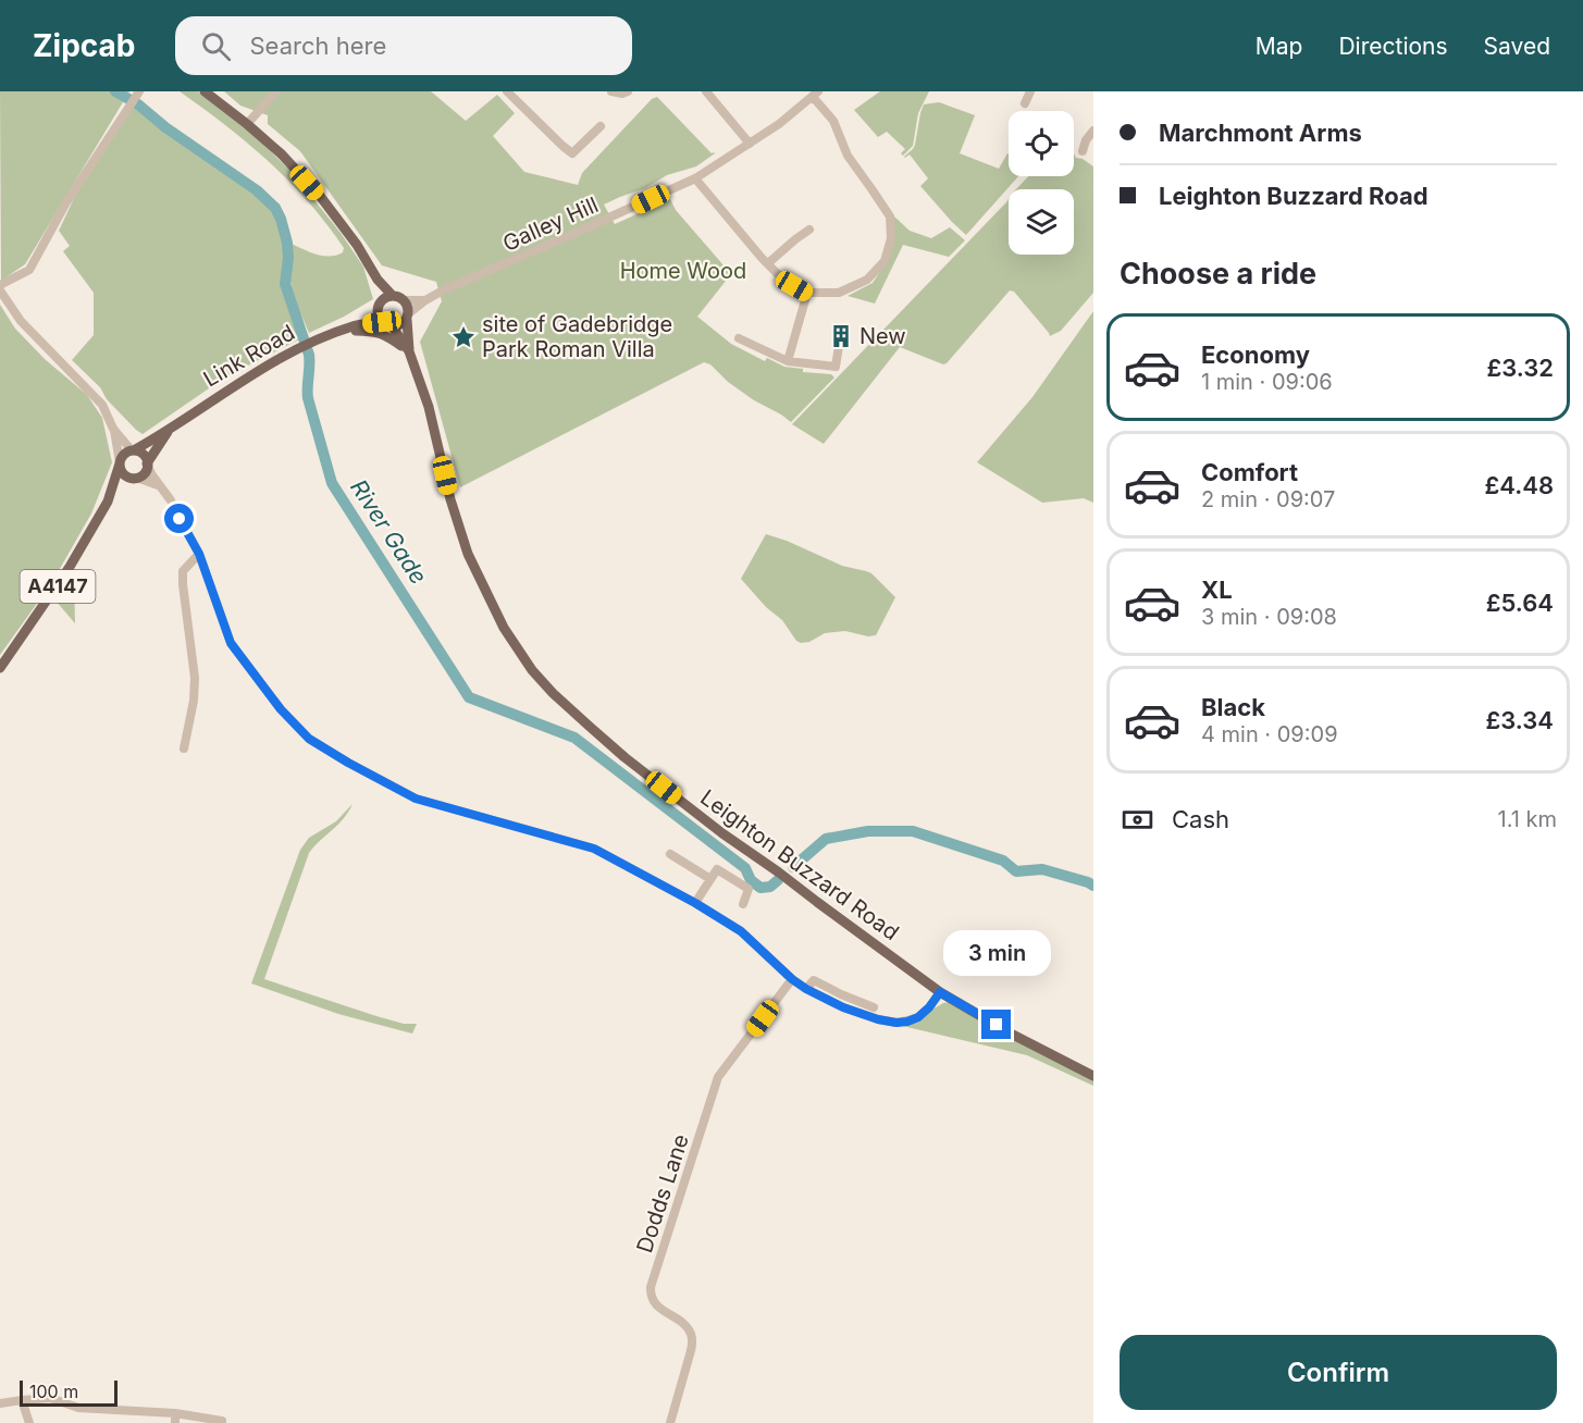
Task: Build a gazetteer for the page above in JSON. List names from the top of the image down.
{
  "streets": {
    "main road": ["Link Road", "A4147", "Leighton Buzzard Road"],
    "street": ["Galley Hill", "Dodds Lane"]
  },
  "crossings": [
    ["Galley Hill", "Link Road"],
    ["Galley Hill", "Leighton Buzzard Road"],
    ["Link Road", "Leighton Buzzard Road"]
  ],
  "water": ["River Gade"],
  "parks": ["Home Wood"],
  "places": {
    "building": ["New"],
    "place": ["site of Gadebridge Park Roman Villa"]
  },
  "scale_bar": "100 m",
  "page": {
    "header": "Zipcab",
    "search": "Search here",
    "nav": ["Map", "Directions", "Saved"],
    "banner": ["Marchmont Arms", "Leighton Buzzard Road"],
    "heading": "Choose a ride",
    "list": [
      {
        "name": "Economy",
        "note": "1 min · 09:06",
        "value": "£3.32"
      },
      {
        "name": "Comfort",
        "note": "2 min · 09:07",
        "value": "£4.48"
      },
      {
        "name": "XL",
        "note": "3 min · 09:08",
        "value": "£5.64"
      },
      {
        "name": "Black",
        "note": "4 min · 09:09",
        "value": "£3.34"
      }
    ],
    "pay": ["Cash", "1.1 km"],
    "bubble": "3 min",
    "buttons": "Confirm",
    "scale": "100 m"
  }
}
